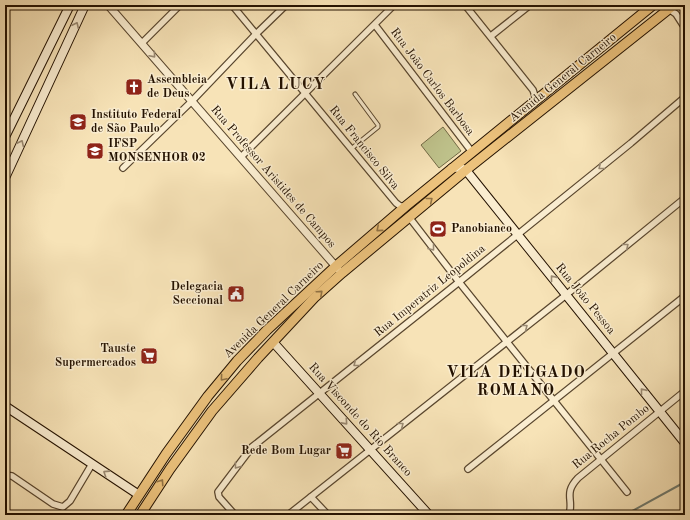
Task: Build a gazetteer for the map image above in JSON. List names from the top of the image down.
{
  "streets": {
    "main road": ["Avenida General Carneiro", "Rua João Pessoa", "Rua Visconde do Rio Branco"],
    "street": [
      "Rua João Carlos Barbosa",
      "Rua Francisco Silva",
      "Rua Professor Aristides de Campos",
      "Rua Imperatriz Leopoldina",
      "Rua Rocha Pombo"
    ]
  },
  "crossings": [
    ["Avenida General Carneiro", "Rua João Carlos Barbosa"],
    ["Avenida General Carneiro", "Rua Francisco Silva"],
    ["Avenida General Carneiro", "Rua Professor Aristides de Campos"],
    ["Avenida General Carneiro", "Rua João Pessoa"],
    ["Avenida General Carneiro", "Rua Visconde do Rio Branco"],
    ["Rua Imperatriz Leopoldina", "Rua João Pessoa"],
    ["Rua Imperatriz Leopoldina", "Rua Visconde do Rio Branco"],
    ["Rua João Pessoa", "Rua Rocha Pombo"]
  ],
  "one_way": ["Rua Imperatriz Leopoldina", "Rua João Pessoa"],
  "districts": ["VILA LUCY", "VILA DELGADO ROMANO"],
  "places": {
    "church": ["Assembleia de Deus"],
    "school or university": ["Instituto Federal de São Paulo", "IFSP MONSENHOR 02"],
    "sports": ["Panobianco"],
    "public building": ["Delegacia Seccional"],
    "supermarket": ["Tauste Supermercados", "Rede Bom Lugar"]
  }
}
